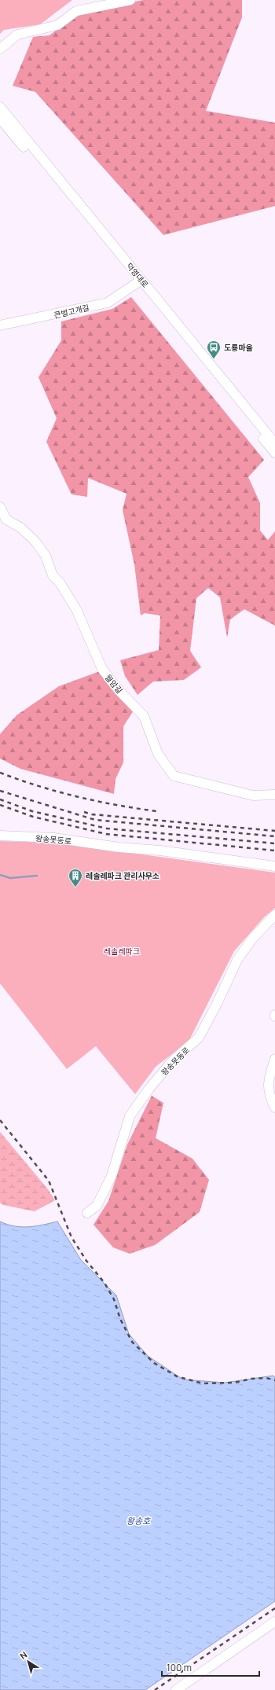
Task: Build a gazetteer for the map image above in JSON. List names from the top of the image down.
{
  "streets": {
    "street": [
      "덕영대로",
      "큰벌고개길",
      "월암길",
      "왕송못동로"
    ]
  },
  "crossings": [
    ["덕영대로", "큰벌고개길"]
  ],
  "water": ["왕송호"],
  "parks": ["레솔레파크"],
  "places": {
    "bus stop": ["도룡마을"],
    "building": ["레솔레파크 관리사무소"]
  },
  "scale_bar": "100 m",
  "north": "top left"
}
